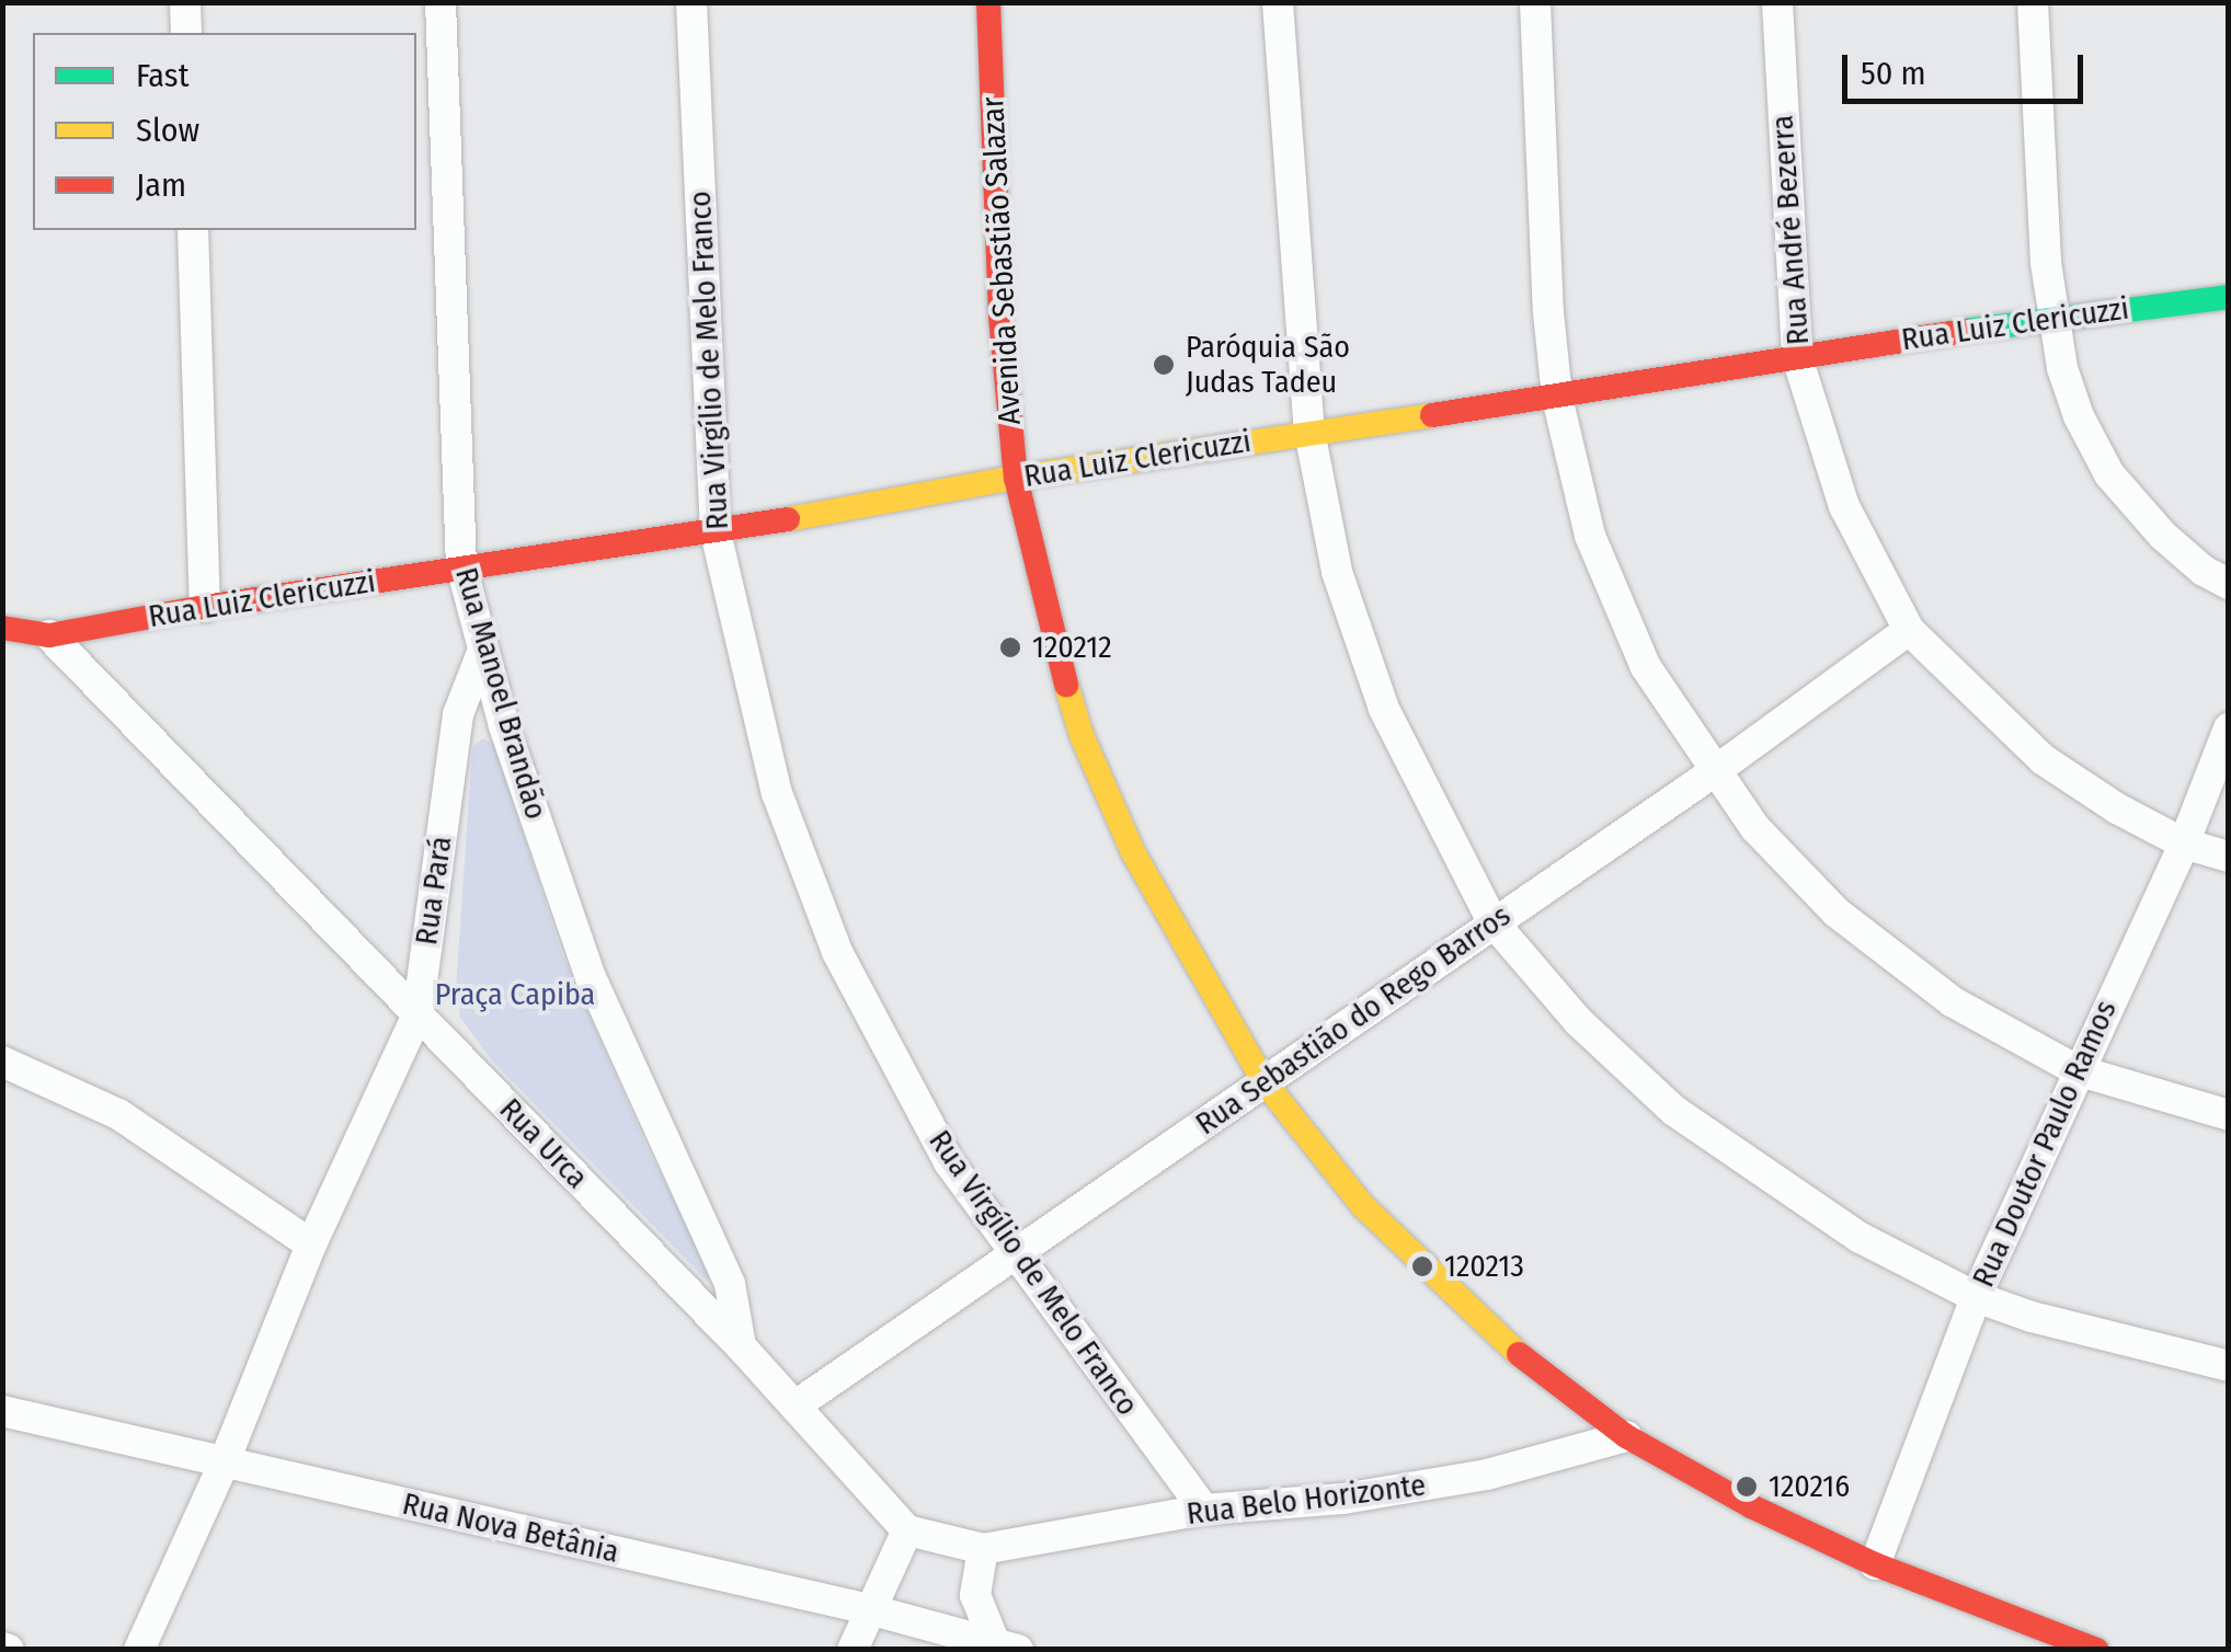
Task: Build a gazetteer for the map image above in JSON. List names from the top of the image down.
{
  "streets": {
    "street": [
      "Rua André Bezerra",
      "Avenida Sebastião Salazar",
      "Rua Luiz Clericuzzi",
      "Rua Virgílio de Melo Franco",
      "Rua Manoel Brandão",
      "Rua Pará",
      "Rua Sebastião do Rego Barros",
      "Rua Urca",
      "Rua Doutor Paulo Ramos",
      "Rua Belo Horizonte",
      "Rua Nova Betânia"
    ]
  },
  "crossings": [
    ["Rua André Bezerra", "Rua Luiz Clericuzzi"],
    ["Rua André Bezerra", "Rua Sebastião do Rego Barros"],
    ["Rua André Bezerra", "Rua Doutor Paulo Ramos"],
    ["Avenida Sebastião Salazar", "Rua Luiz Clericuzzi"],
    ["Avenida Sebastião Salazar", "Rua Sebastião do Rego Barros"],
    ["Avenida Sebastião Salazar", "Rua Doutor Paulo Ramos"],
    ["Avenida Sebastião Salazar", "Rua Belo Horizonte"],
    ["Rua Luiz Clericuzzi", "Rua Virgílio de Melo Franco"],
    ["Rua Luiz Clericuzzi", "Rua Manoel Brandão"],
    ["Rua Luiz Clericuzzi", "Rua Urca"],
    ["Rua Virgílio de Melo Franco", "Rua Sebastião do Rego Barros"],
    ["Rua Virgílio de Melo Franco", "Rua Belo Horizonte"],
    ["Rua Manoel Brandão", "Rua Pará"],
    ["Rua Manoel Brandão", "Rua Urca"],
    ["Rua Pará", "Rua Urca"],
    ["Rua Pará", "Rua Nova Betânia"],
    ["Rua Sebastião do Rego Barros", "Rua Urca"]
  ],
  "parks": ["Praça Capiba"],
  "places": [
    "Paróquia São Judas Tadeu",
    "120212",
    "120213",
    "120216"
  ],
  "legend": ["Fast", "Slow", "Jam"],
  "scale_bar": "50 m"
}
